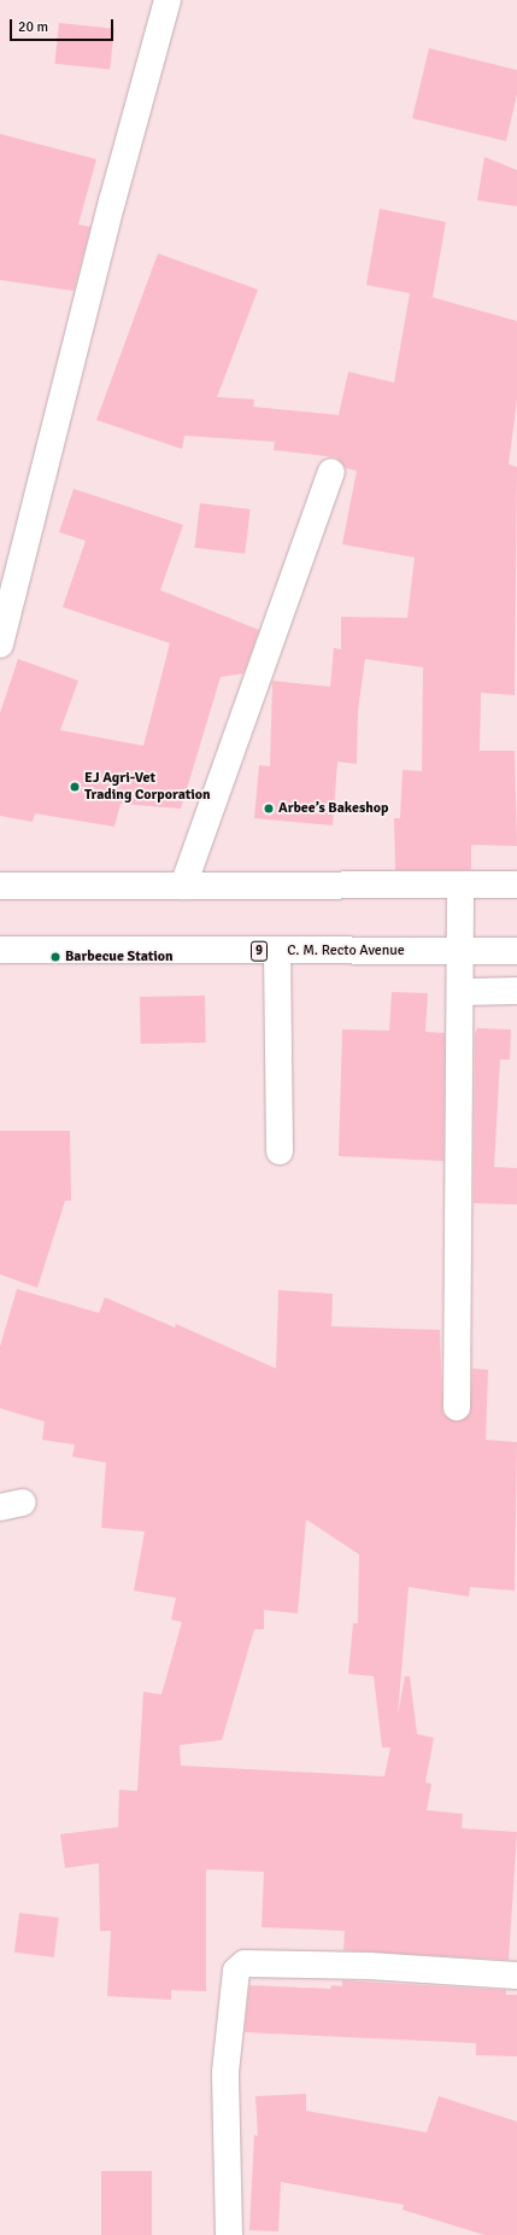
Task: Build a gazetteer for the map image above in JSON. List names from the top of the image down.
{
  "streets": {
    "main road": ["9", "C. M. Recto Avenue"]
  },
  "places": ["EJ Agri-Vet Trading Corporation", "Arbee’s Bakeshop", "Barbecue Station"],
  "scale_bar": "20 m"
}
